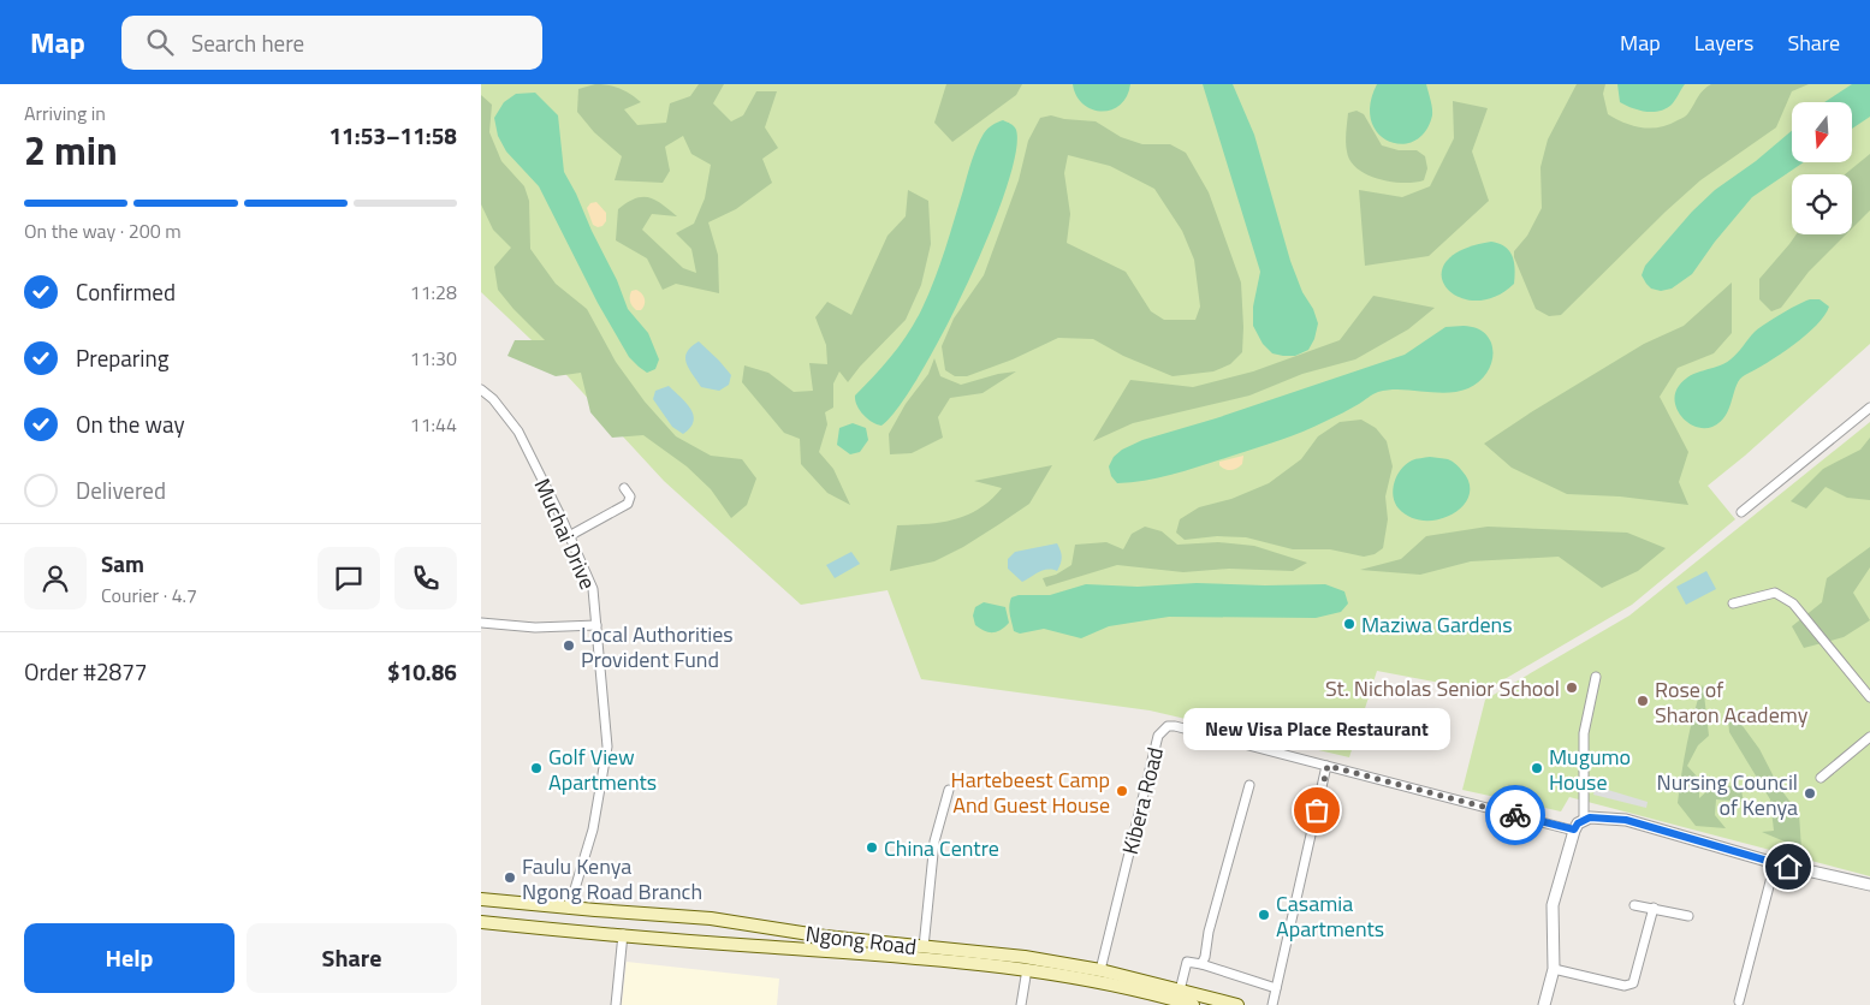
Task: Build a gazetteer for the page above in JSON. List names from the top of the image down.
{
  "streets": {
    "main road": ["Ngong Road"],
    "street": ["Muchai Drive", "Kibera Road"]
  },
  "crossings": [
    ["Muchai Drive", "Ngong Road"],
    ["Kibera Road", "Ngong Road"]
  ],
  "places": [
    "Maziwa Gardens",
    "Local Authorities Provident Fund",
    "St. Nicholas Senior School",
    "Rose of Sharon Academy",
    "Golf View Apartments",
    "Mugumo House",
    "Hartebeest Camp And Guest House",
    "Nursing Council of Kenya",
    "New Visa Place Restaurant",
    "China Centre",
    "Faulu Kenya Ngong Road Branch",
    "Casamia Apartments"
  ],
  "north": "bottom",
  "page": {
    "header": "Map",
    "search": "Search here",
    "nav": ["Map", "Layers", "Share"],
    "heading": ["2 min", "Arriving in", "11:53–11:58"],
    "panel": [
      "Sam",
      "Courier · 4.7",
      "Order #2877",
      "$10.86"
    ],
    "bar": "On the way · 200 m",
    "list": [
      ["Confirmed", "11:28"],
      ["Preparing", "11:30"],
      ["On the way", "11:44"],
      "Delivered"
    ],
    "bubble": "New Visa Place Restaurant",
    "buttons": ["Help", "Share"]
  }
}
